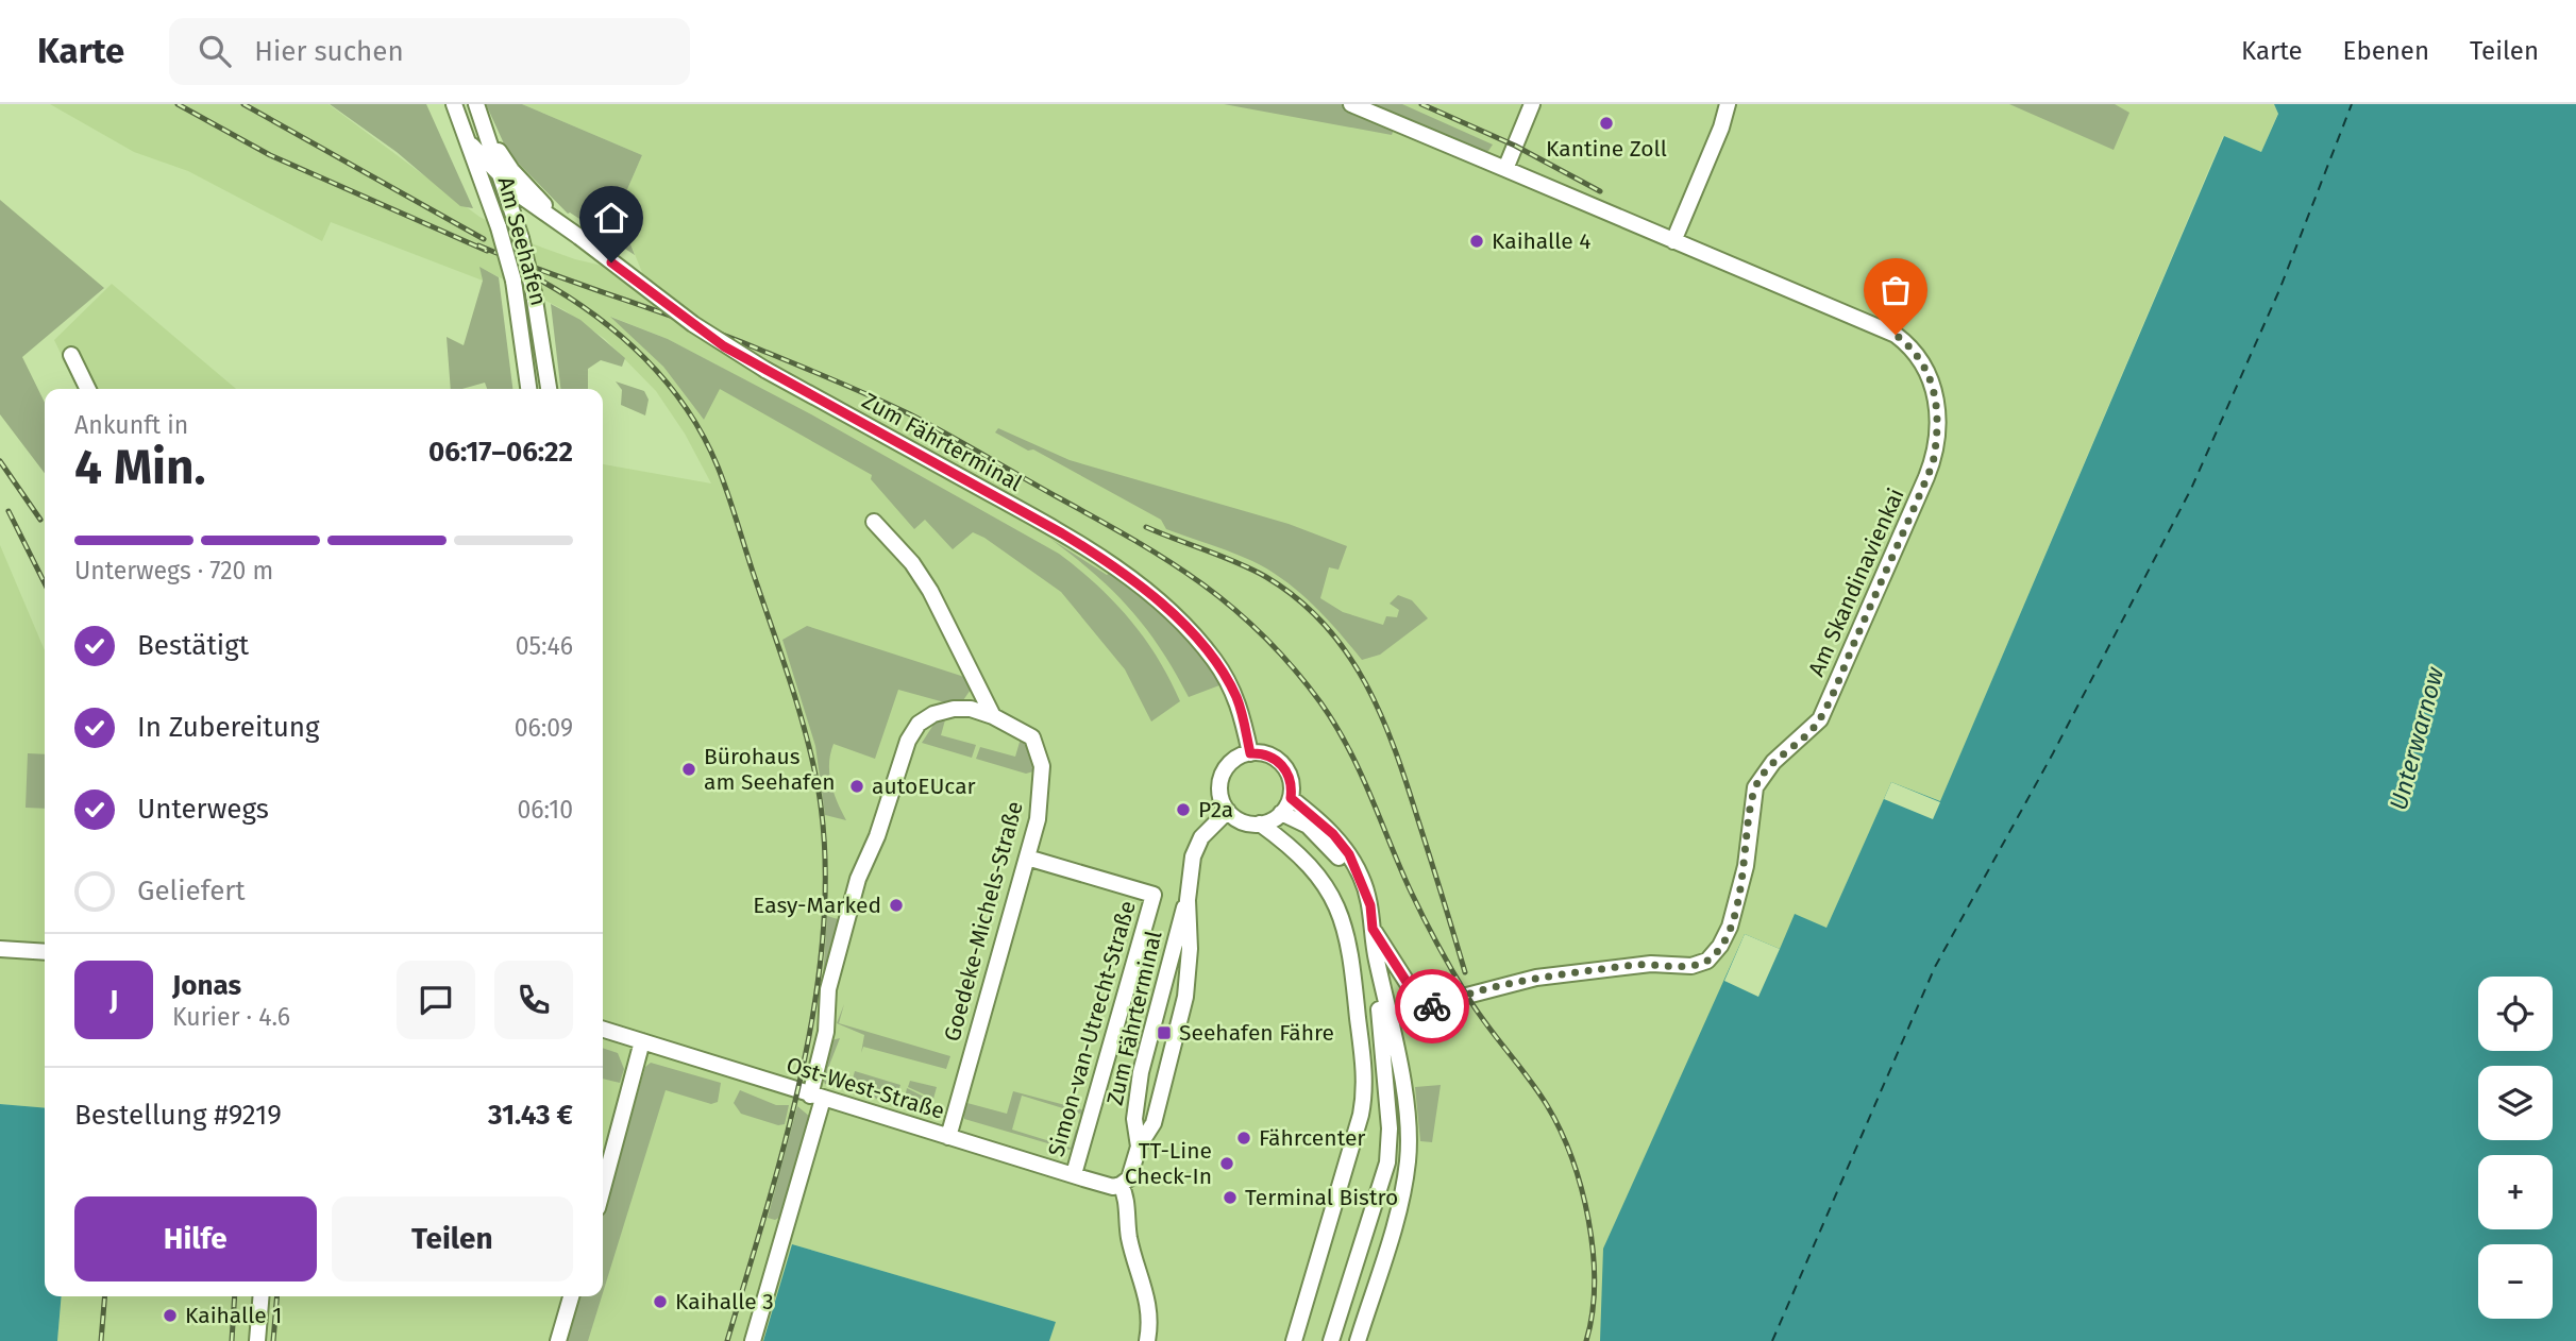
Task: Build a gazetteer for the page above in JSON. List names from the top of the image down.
{
  "streets": {
    "street": [
      "Am Seehafen",
      "Zum Fährterminal",
      "Am Skandinavienkai",
      "Goedeke-Michels-Straße",
      "Simon-van-Utrecht-Straße",
      "Ost-West-Straße"
    ]
  },
  "crossings": [
    ["Am Seehafen", "Zum Fährterminal"],
    ["Zum Fährterminal", "Ost-West-Straße"],
    ["Goedeke-Michels-Straße", "Simon-van-Utrecht-Straße"],
    ["Goedeke-Michels-Straße", "Ost-West-Straße"],
    ["Simon-van-Utrecht-Straße", "Ost-West-Straße"]
  ],
  "water": ["Unterwarnow"],
  "places": {
    "other": [
      "Kantine Zoll",
      "Kaihalle 4",
      "Bürohaus am Seehafen",
      "autoEUcar",
      "P2a",
      "Easy-Marked",
      "Fährcenter",
      "TT-Line Check-In",
      "Terminal Bistro",
      "Kaihalle 3",
      "Kaihalle 1"
    ],
    "transit": ["Seehafen Fähre"]
  },
  "page": {
    "header": "Karte",
    "search": "Hier suchen",
    "nav": ["Karte", "Ebenen", "Teilen"],
    "heading": ["4 Min.", "Ankunft in", "06:17–06:22"],
    "panel": [
      "Jonas",
      "Kurier · 4.6",
      "Bestellung #9219",
      "31.43 €"
    ],
    "bar": "Unterwegs · 720 m",
    "list": [
      ["Bestätigt", "05:46"],
      ["In Zubereitung", "06:09"],
      ["Unterwegs", "06:10"],
      "Geliefert"
    ],
    "round": "J",
    "map_buttons": ["+", "−"],
    "buttons": ["Hilfe", "Teilen"]
  }
}
